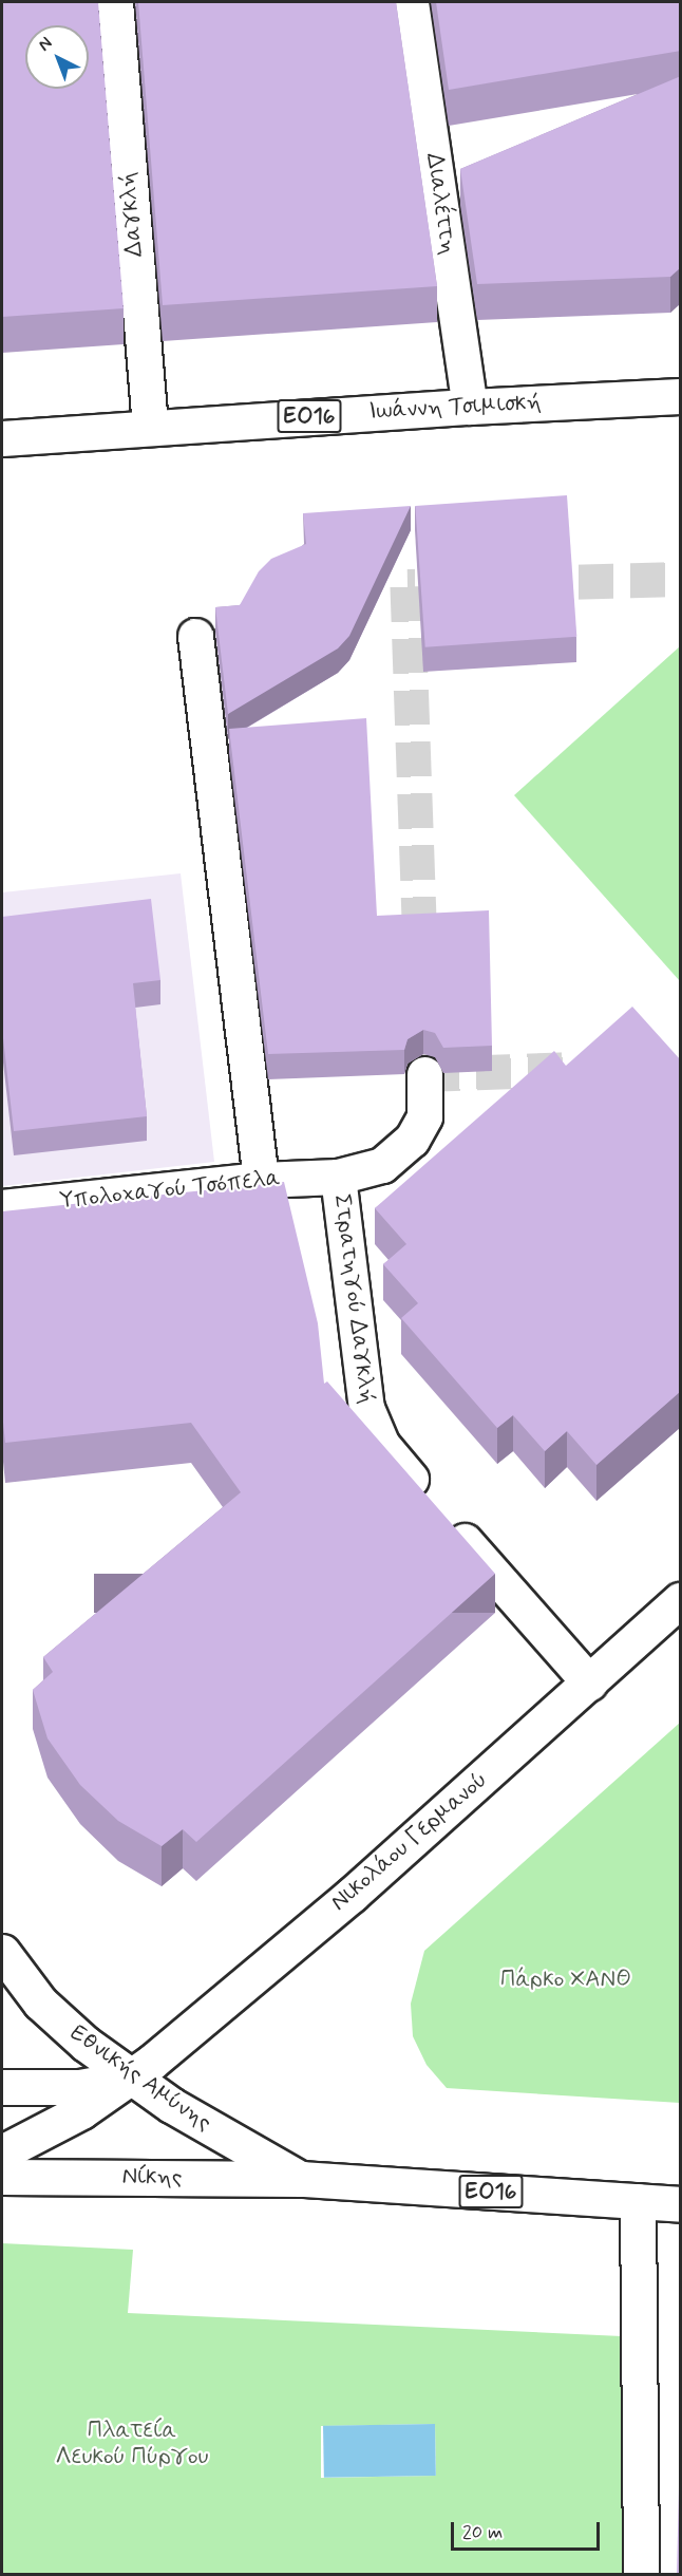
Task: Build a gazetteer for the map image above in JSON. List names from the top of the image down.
{
  "streets": {
    "main road": [
      "Διαλέττη",
      "Δαγκλή",
      "Ιωάννη Τσιμισκή",
      "ΕΟ16",
      "Υπολοχαγού Τσόπελα",
      "Στρατηγού Δαγκλή",
      "Νικολάου Γερμανού",
      "Εθνικής Αμύνης",
      "Νίκης"
    ]
  },
  "crossings": [
    ["Διαλέττη", "Ιωάννη Τσιμισκή"],
    ["Δαγκλή", "Ιωάννη Τσιμισκή"],
    ["ΕΟ16", "Εθνικής Αμύνης"],
    ["ΕΟ16", "Νίκης"],
    ["Υπολοχαγού Τσόπελα", "Στρατηγού Δαγκλή"],
    ["Στρατηγού Δαγκλή", "Νικολάου Γερμανού"],
    ["Νικολάου Γερμανού", "Εθνικής Αμύνης"],
    ["Εθνικής Αμύνης", "Νίκης"]
  ],
  "parks": ["Πάρκο ΧΑΝΘ", "Πλατεία Λευκού Πύργου"],
  "scale_bar": "20 m",
  "north": "top left"
}
